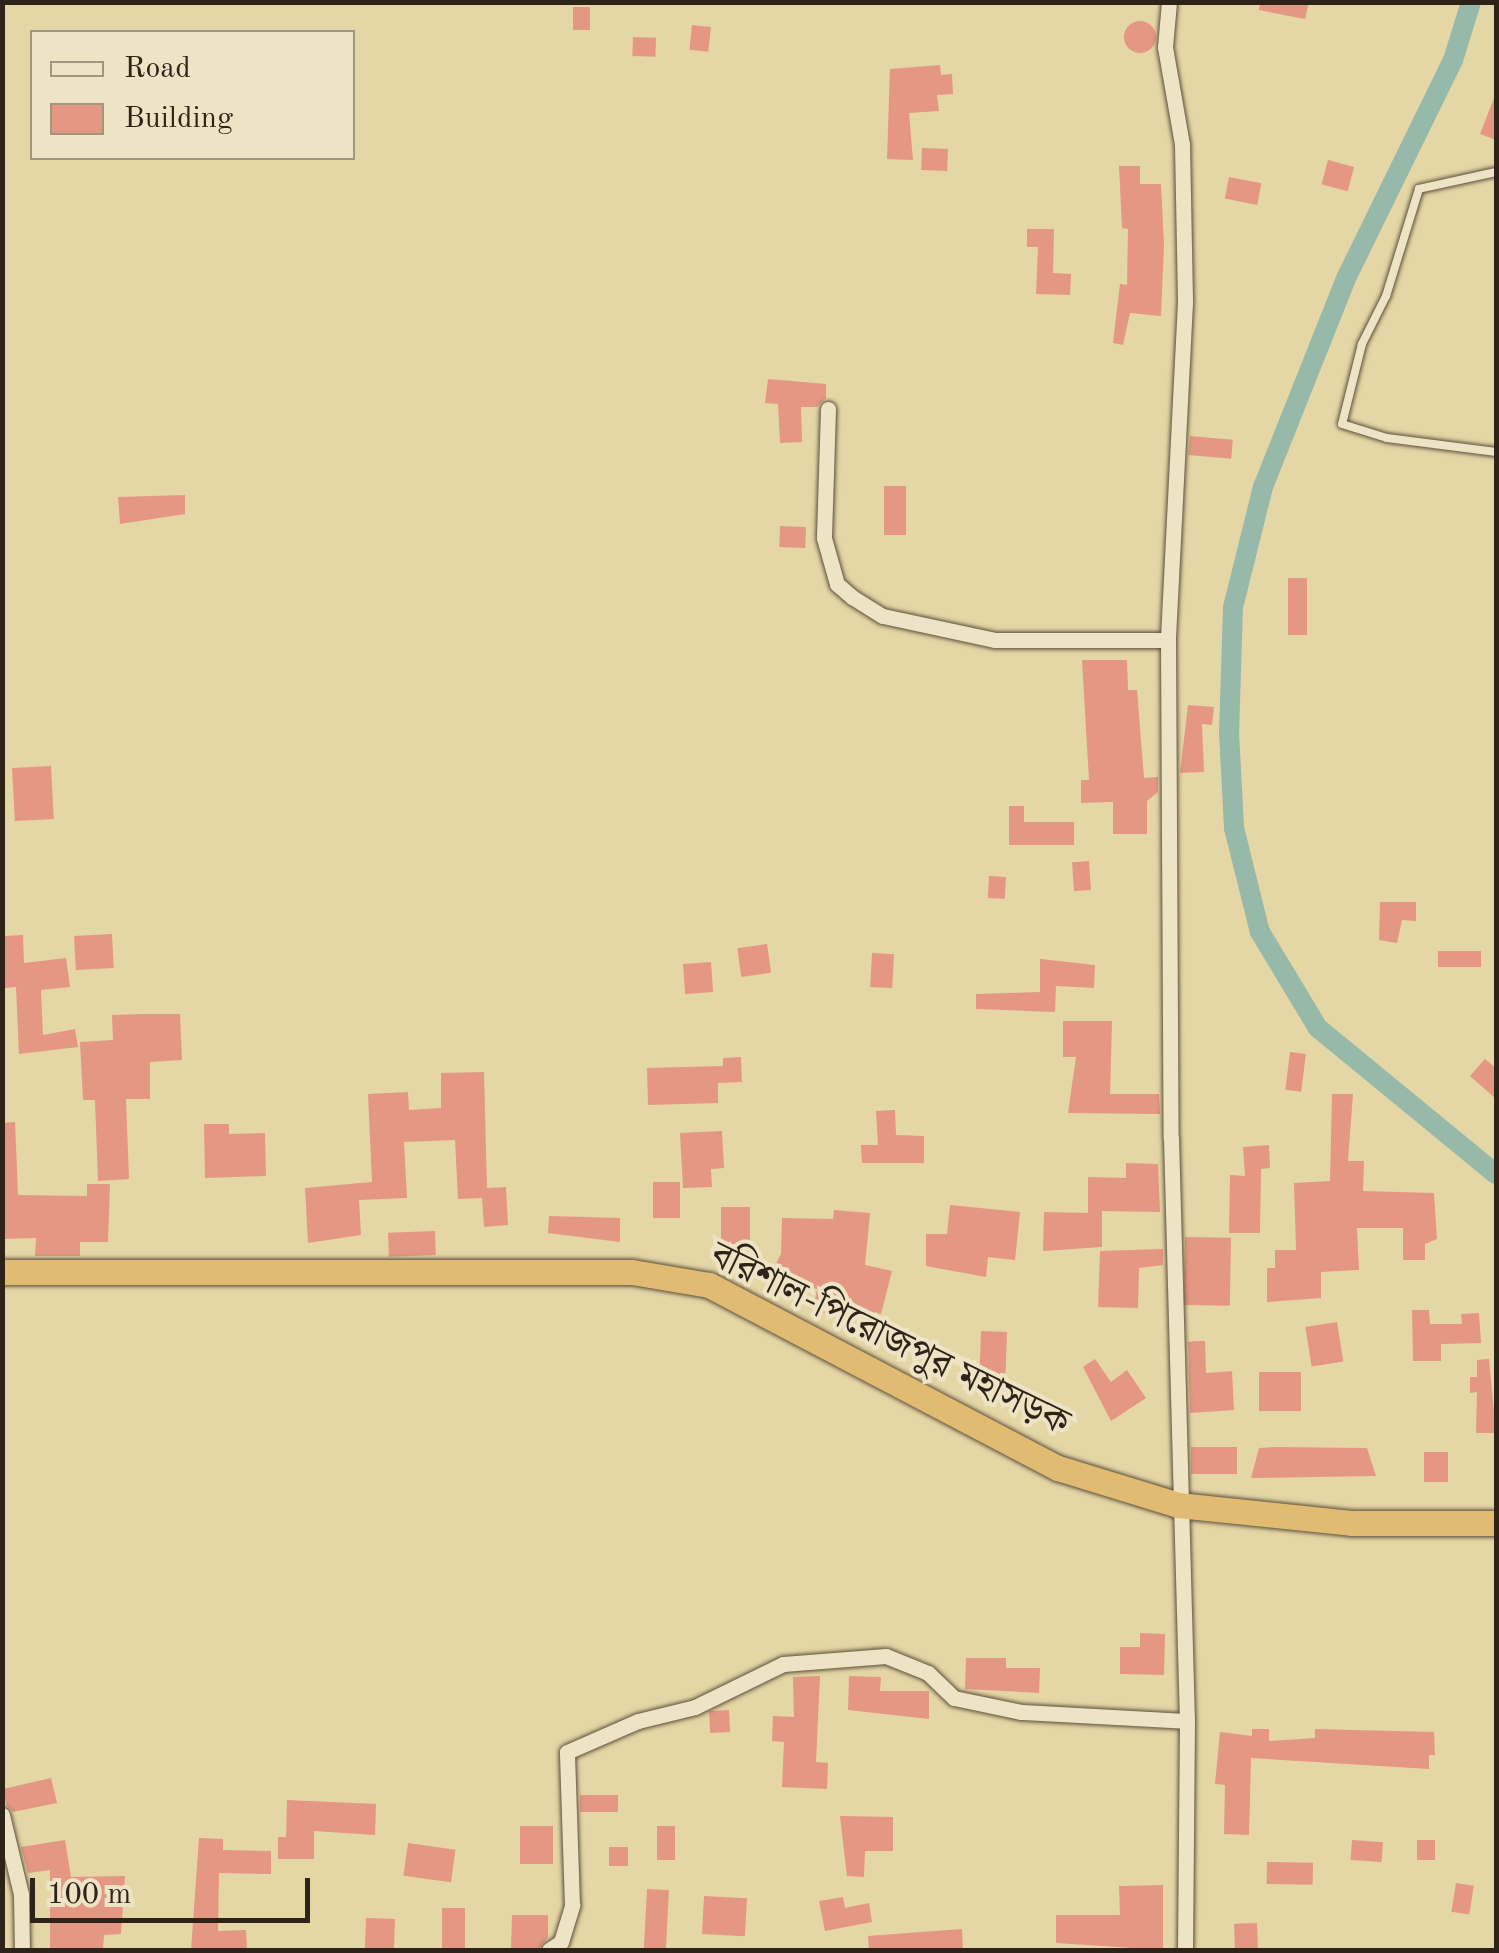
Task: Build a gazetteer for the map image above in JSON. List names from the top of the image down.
{
  "streets": {
    "highway": ["বরিশাল-পিরোজপুর মহাসড়ক"]
  },
  "legend": ["Road", "Building"],
  "scale_bar": "100 m"
}
